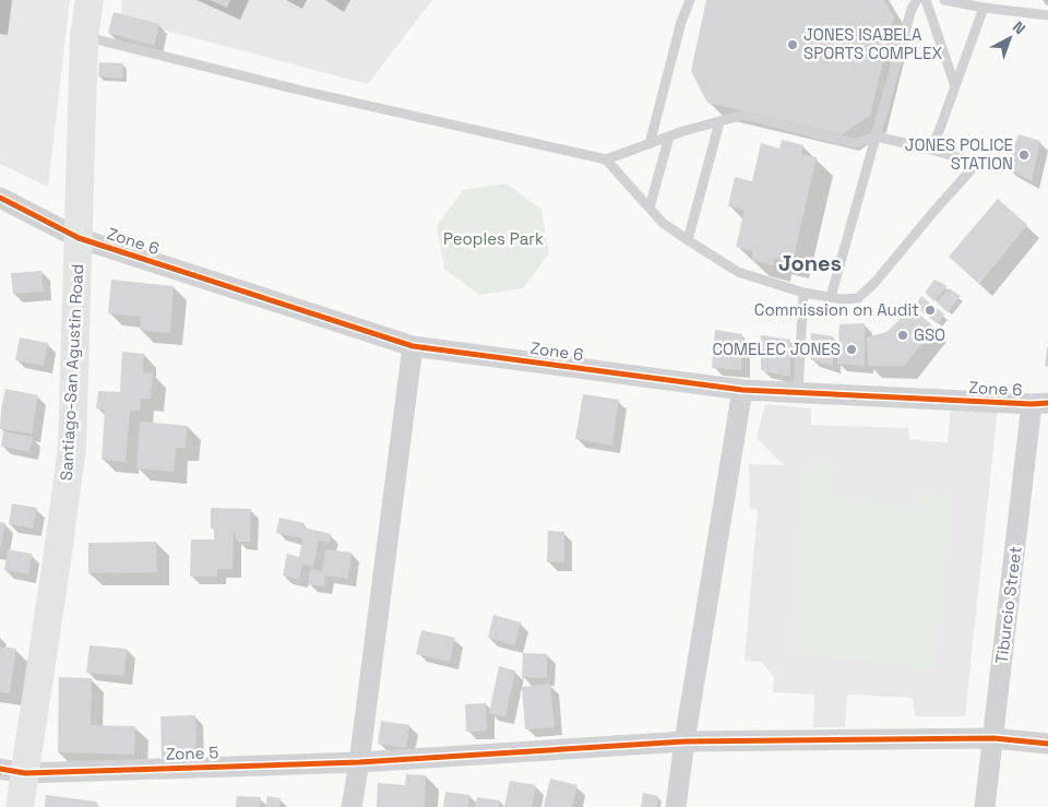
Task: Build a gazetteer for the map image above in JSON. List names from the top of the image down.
{
  "streets": {
    "main road": ["Santiago-San Agustin Road"],
    "street": ["Zone 6", "Tiburcio Street", "Zone 5"]
  },
  "crossings": [
    ["Zone 6", "Santiago-San Agustin Road"],
    ["Zone 6", "Tiburcio Street"],
    ["Santiago-San Agustin Road", "Zone 5"],
    ["Tiburcio Street", "Zone 5"]
  ],
  "districts": ["Jones"],
  "parks": ["Peoples Park"],
  "places": [
    "JONES ISABELA SPORTS COMPLEX",
    "JONES POLICE STATION",
    "Commission on Audit",
    "GSO",
    "COMELEC JONES"
  ],
  "north": "top right"
}
